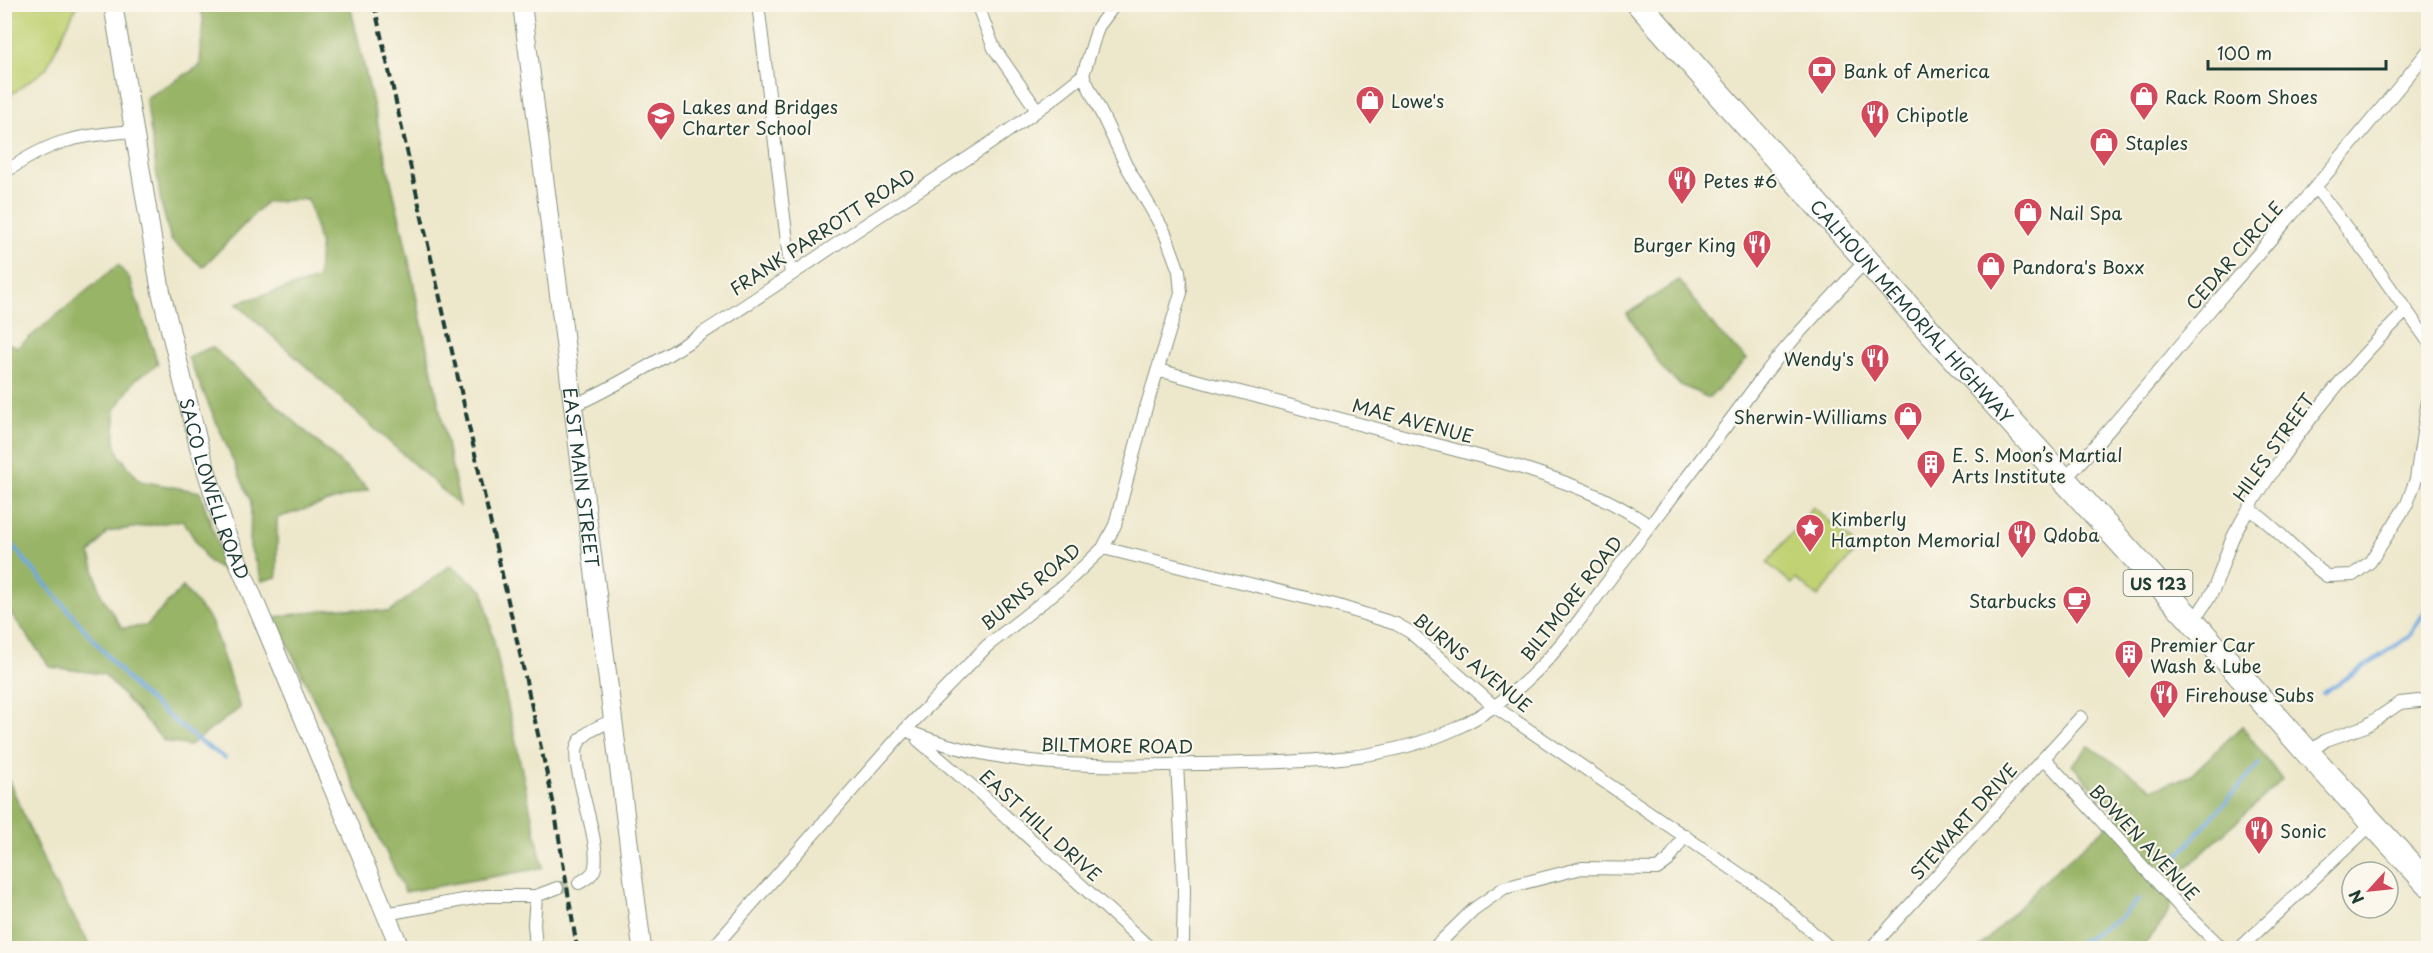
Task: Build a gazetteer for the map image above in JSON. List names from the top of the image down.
{
  "streets": {
    "highway": ["CALHOUN MEMORIAL HIGHWAY", "US 123"],
    "street": [
      "FRANK PARROTT ROAD",
      "CEDAR CIRCLE",
      "MAE AVENUE",
      "HILES STREET",
      "EAST MAIN STREET",
      "SACO LOWELL ROAD",
      "BURNS ROAD",
      "BILTMORE ROAD",
      "BURNS AVENUE",
      "STEWART DRIVE",
      "EAST HILL DRIVE",
      "BOWEN AVENUE"
    ]
  },
  "crossings": [
    ["FRANK PARROTT ROAD", "EAST MAIN STREET"],
    ["FRANK PARROTT ROAD", "BURNS ROAD"],
    ["CEDAR CIRCLE", "CALHOUN MEMORIAL HIGHWAY"],
    ["CALHOUN MEMORIAL HIGHWAY", "HILES STREET"],
    ["CALHOUN MEMORIAL HIGHWAY", "BILTMORE ROAD"],
    ["MAE AVENUE", "BURNS ROAD"],
    ["MAE AVENUE", "BILTMORE ROAD"],
    ["BURNS ROAD", "BILTMORE ROAD"],
    ["BURNS ROAD", "BURNS AVENUE"],
    ["BURNS ROAD", "EAST HILL DRIVE"],
    ["BILTMORE ROAD", "BURNS AVENUE"],
    ["BILTMORE ROAD", "EAST HILL DRIVE"],
    ["STEWART DRIVE", "BOWEN AVENUE"]
  ],
  "places": {
    "bank": ["Bank of America"],
    "shop": [
      "Rack Room Shoes",
      "Lowe's",
      "Staples",
      "Nail Spa",
      "Pandora's Boxx",
      "Sherwin-Williams"
    ],
    "restaurant": [
      "Chipotle",
      "Petes #6",
      "Burger King",
      "Wendy's",
      "Qdoba",
      "Firehouse Subs",
      "Sonic"
    ],
    "school or university": ["Lakes and Bridges Charter School"],
    "building": ["E. S. Moon’s Martial Arts Institute", "Premier Car Wash & Lube"],
    "place": ["Kimberly Hampton Memorial"],
    "cafe": ["Starbucks"]
  },
  "scale_bar": "100 m",
  "north": "bottom left"
}
